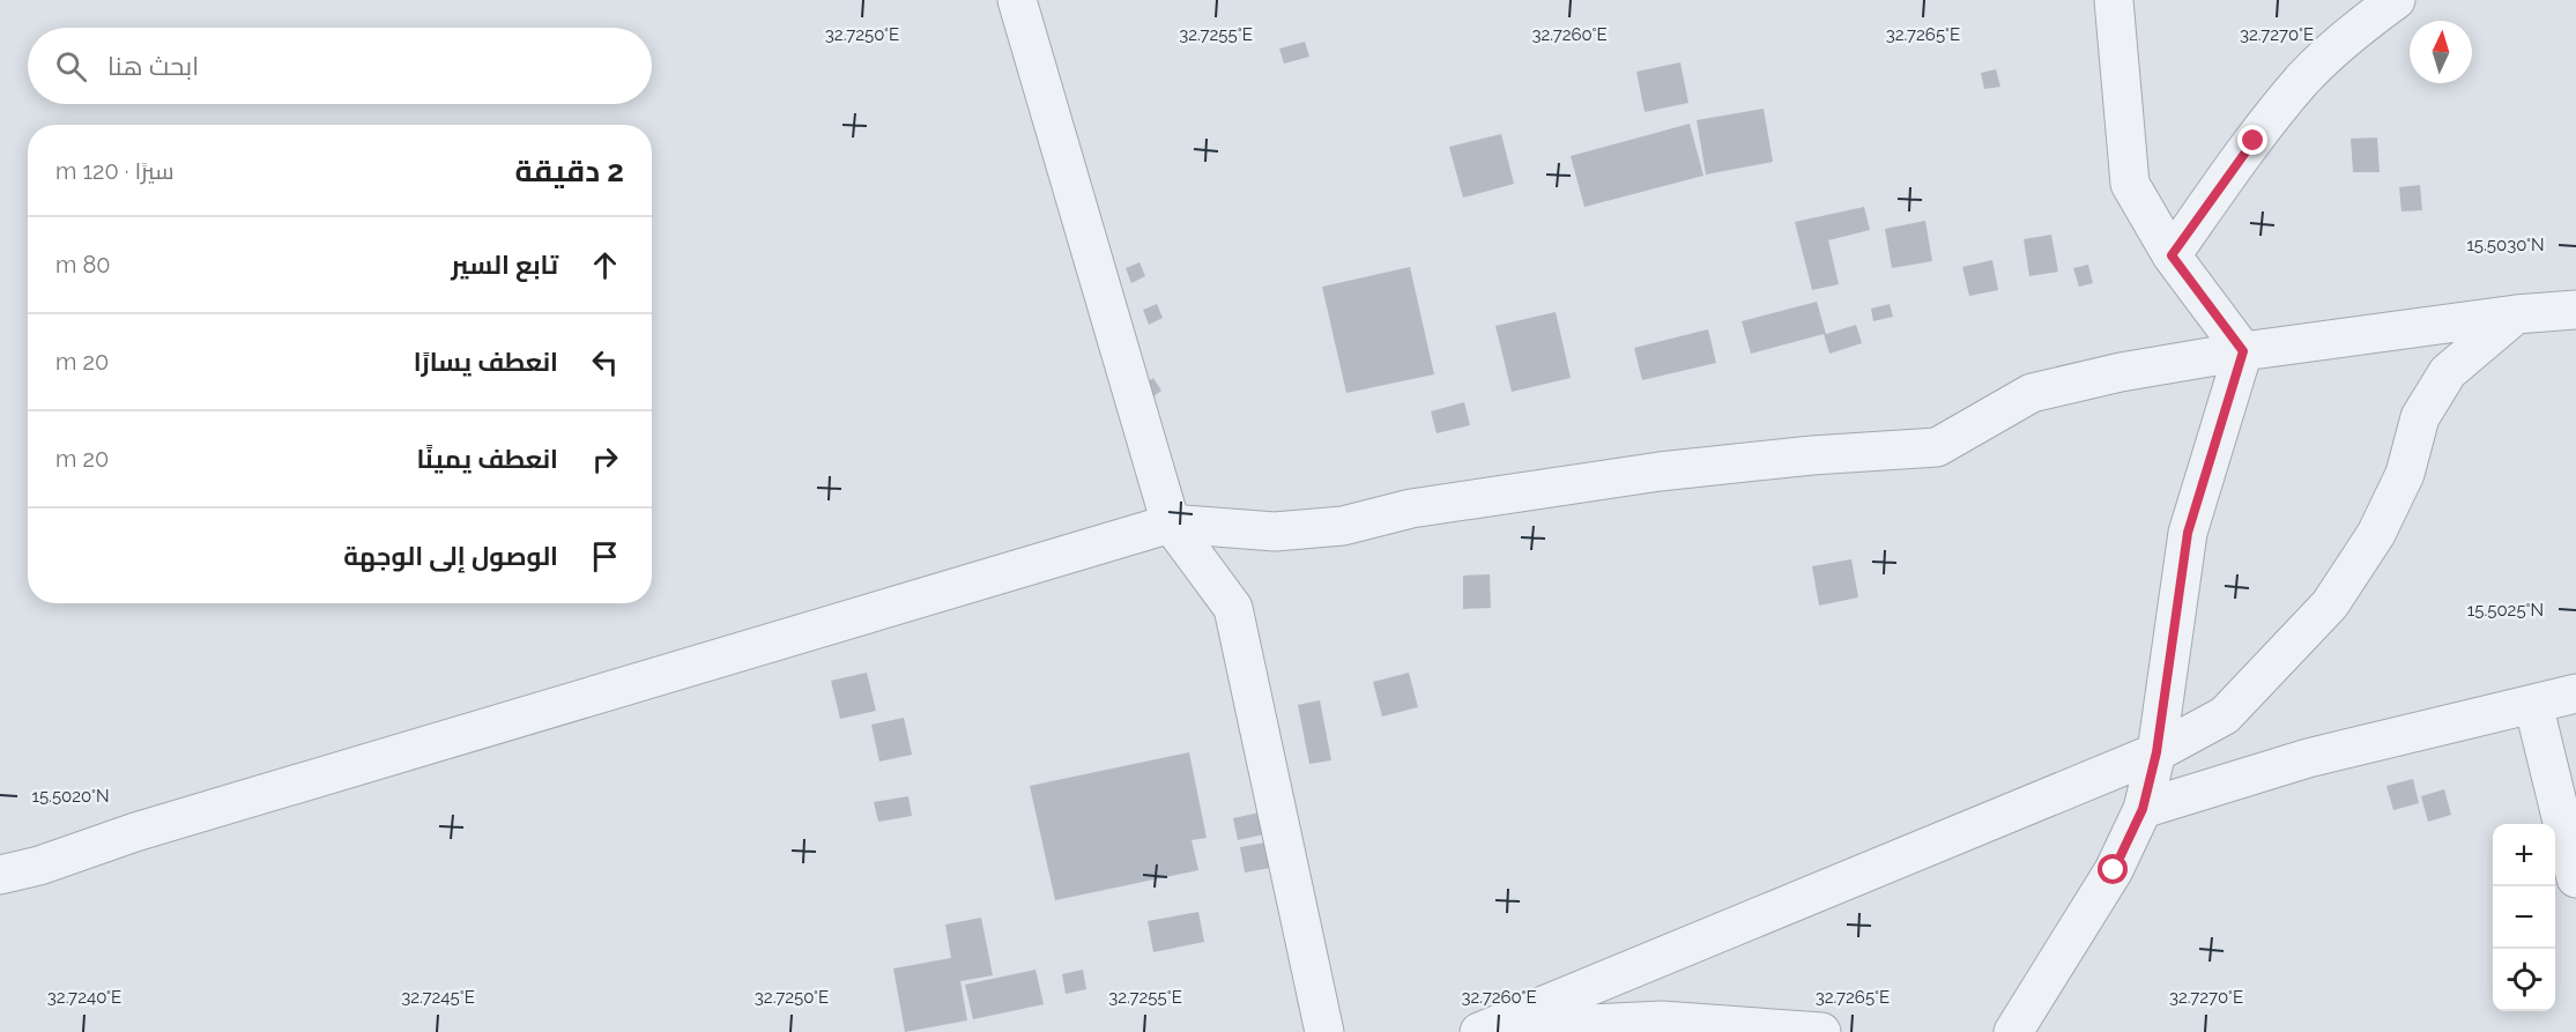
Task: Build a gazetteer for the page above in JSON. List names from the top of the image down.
{
  "north": "top",
  "page": {
    "search": "ابحث هنا",
    "heading": ["2 دقيقة", "سيرًا · 120 m"],
    "list": [
      ["تابع السير", "80 m"],
      ["انعطف يسارًا", "20 m"],
      ["انعطف يمينًا", "20 m"],
      "الوصول إلى الوجهة"
    ],
    "map_buttons": ["+", "−"]
  },
  "coordinates": [
    "32.7250°E",
    "32.7255°E",
    "32.7260°E",
    "32.7265°E",
    "32.7270°E",
    "15.5030°N",
    "15.5025°N",
    "15.5020°N",
    "32.7240°E",
    "32.7245°E"
  ]
}
